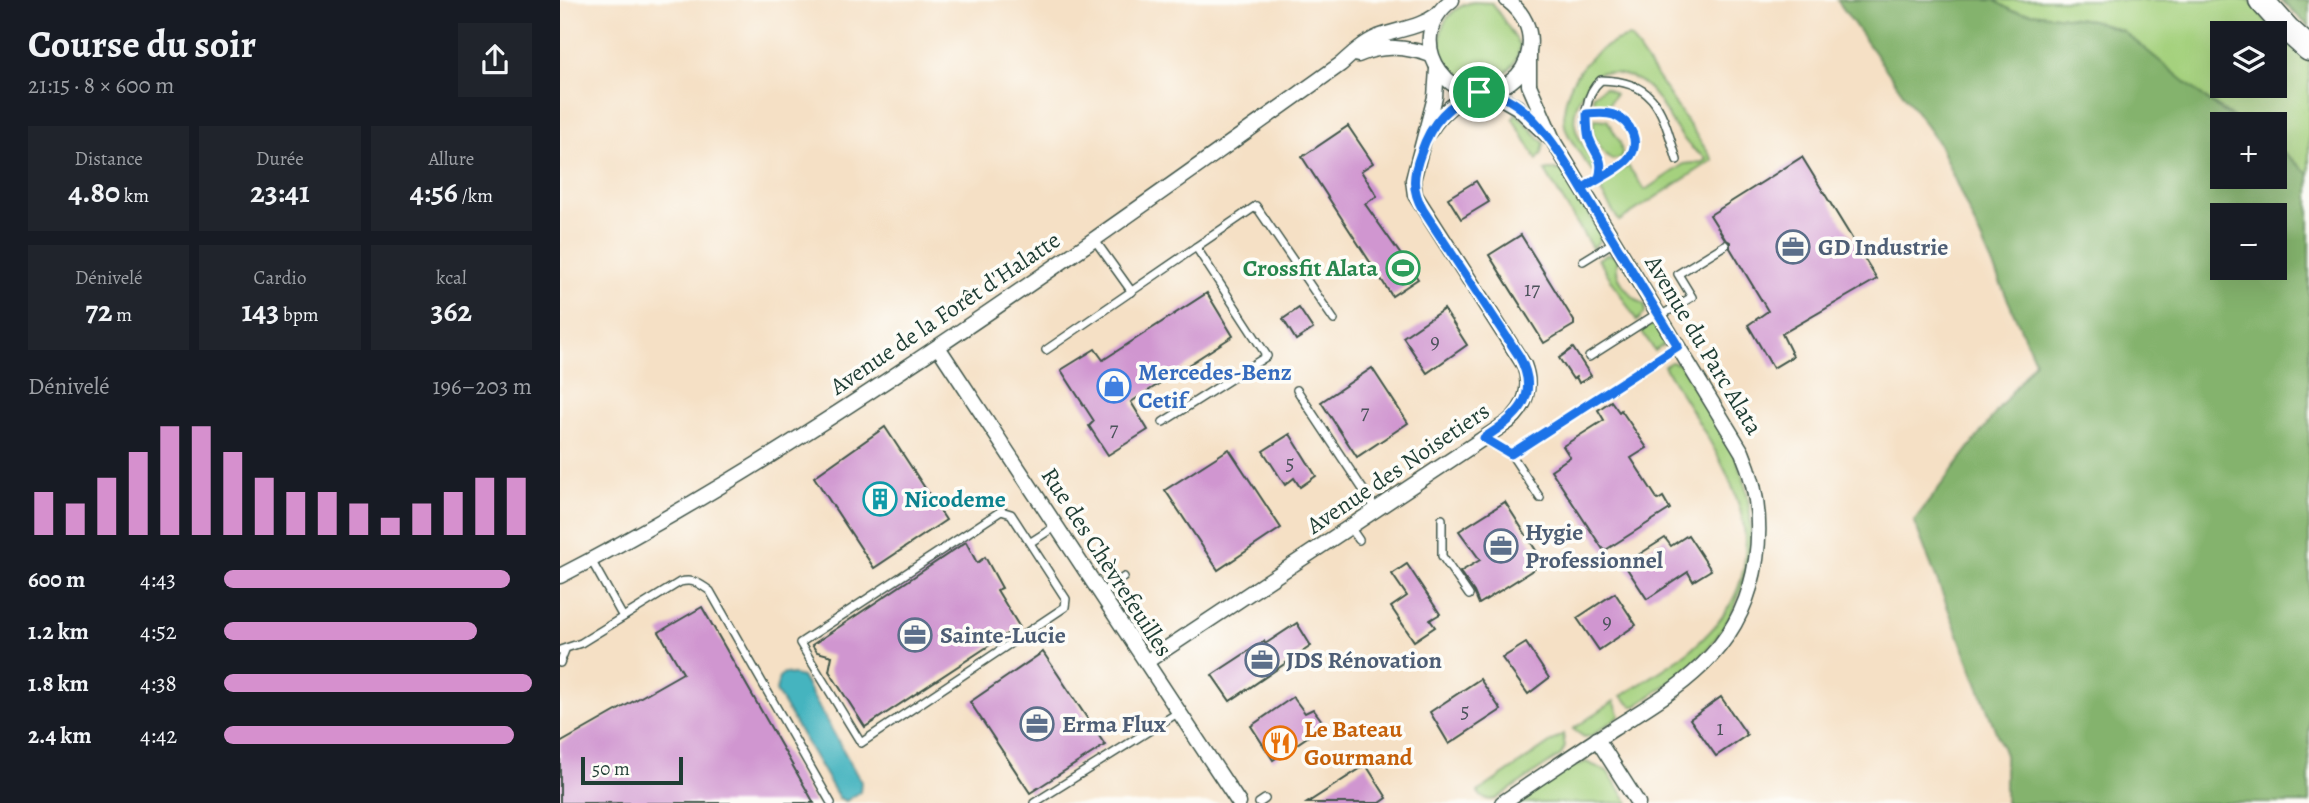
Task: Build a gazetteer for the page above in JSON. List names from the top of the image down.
{
  "streets": {
    "street": [
      "Avenue de la Forêt d'Halatte",
      "Avenue du Parc Alata",
      "Avenue des Noisetiers",
      "Rue des Chèvrefeuilles"
    ]
  },
  "crossings": [
    ["Avenue de la Forêt d'Halatte", "Avenue du Parc Alata"],
    ["Avenue de la Forêt d'Halatte", "Avenue des Noisetiers"],
    ["Avenue de la Forêt d'Halatte", "Rue des Chèvrefeuilles"],
    ["Avenue du Parc Alata", "Avenue des Noisetiers"],
    ["Avenue des Noisetiers", "Rue des Chèvrefeuilles"]
  ],
  "places": {
    "office": [
      "GD Industrie",
      "Hygie Professionnel",
      "Sainte-Lucie",
      "JDS Rénovation",
      "Erma Flux"
    ],
    "sports": ["Crossfit Alata"],
    "shop": ["Mercedes-Benz Cetif"],
    "building": ["Nicodeme"],
    "restaurant": ["Le Bateau Gourmand"]
  },
  "house_numbers": [
    "17",
    "9",
    "7",
    "7",
    "5",
    "9",
    "5",
    "1"
  ],
  "scale_bar": "50 m",
  "page": {
    "heading": ["Course du soir", "21:15 · 8 × 600 m"],
    "map_buttons": ["+", "−"],
    "stats": [
      ["Distance", "4.80 km"],
      ["Durée", "23:41"],
      ["Allure", "4:56 /km"],
      ["Dénivelé", "72 m"],
      ["Cardio", "143 bpm"],
      ["kcal", "362"]
    ],
    "chart": ["Dénivelé", "196–203 m"],
    "list": [
      {
        "name": "600 m",
        "note": "4:43"
      },
      {
        "name": "1.2 km",
        "note": "4:52"
      },
      {
        "name": "1.8 km",
        "note": "4:38"
      },
      {
        "name": "2.4 km",
        "note": "4:42"
      }
    ],
    "scale": "50 m"
  }
}
